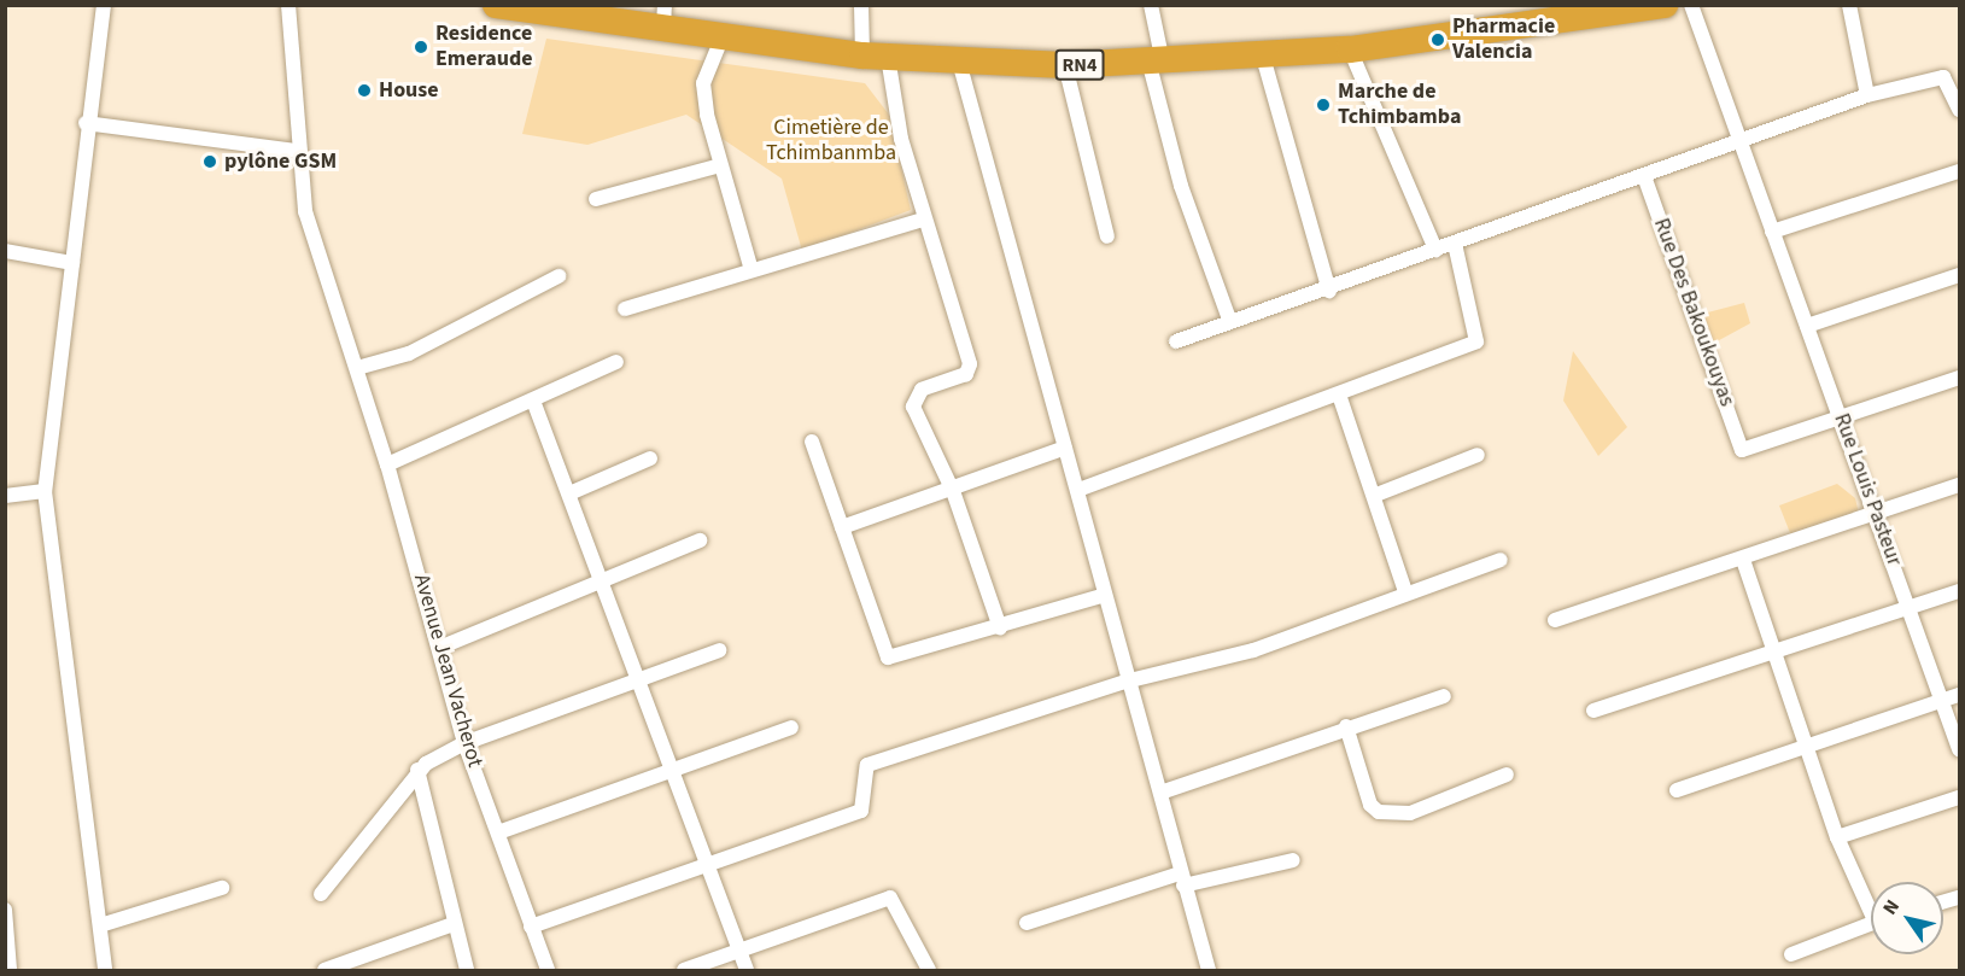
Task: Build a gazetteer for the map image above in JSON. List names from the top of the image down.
{
  "streets": {
    "highway": ["RN4"],
    "street": ["Rue Des Bakoukouyas", "Rue Louis Pasteur", "Avenue Jean Vacherot"]
  },
  "crossings": [
    ["Rue Des Bakoukouyas", "Rue Louis Pasteur"]
  ],
  "parks": ["Cimetière de Tchimbanmba"],
  "places": [
    "Pharmacie Valencia",
    "Residence Emeraude",
    "House",
    "Marche de Tchimbamba",
    "pylône GSM"
  ],
  "north": "top left"
}
